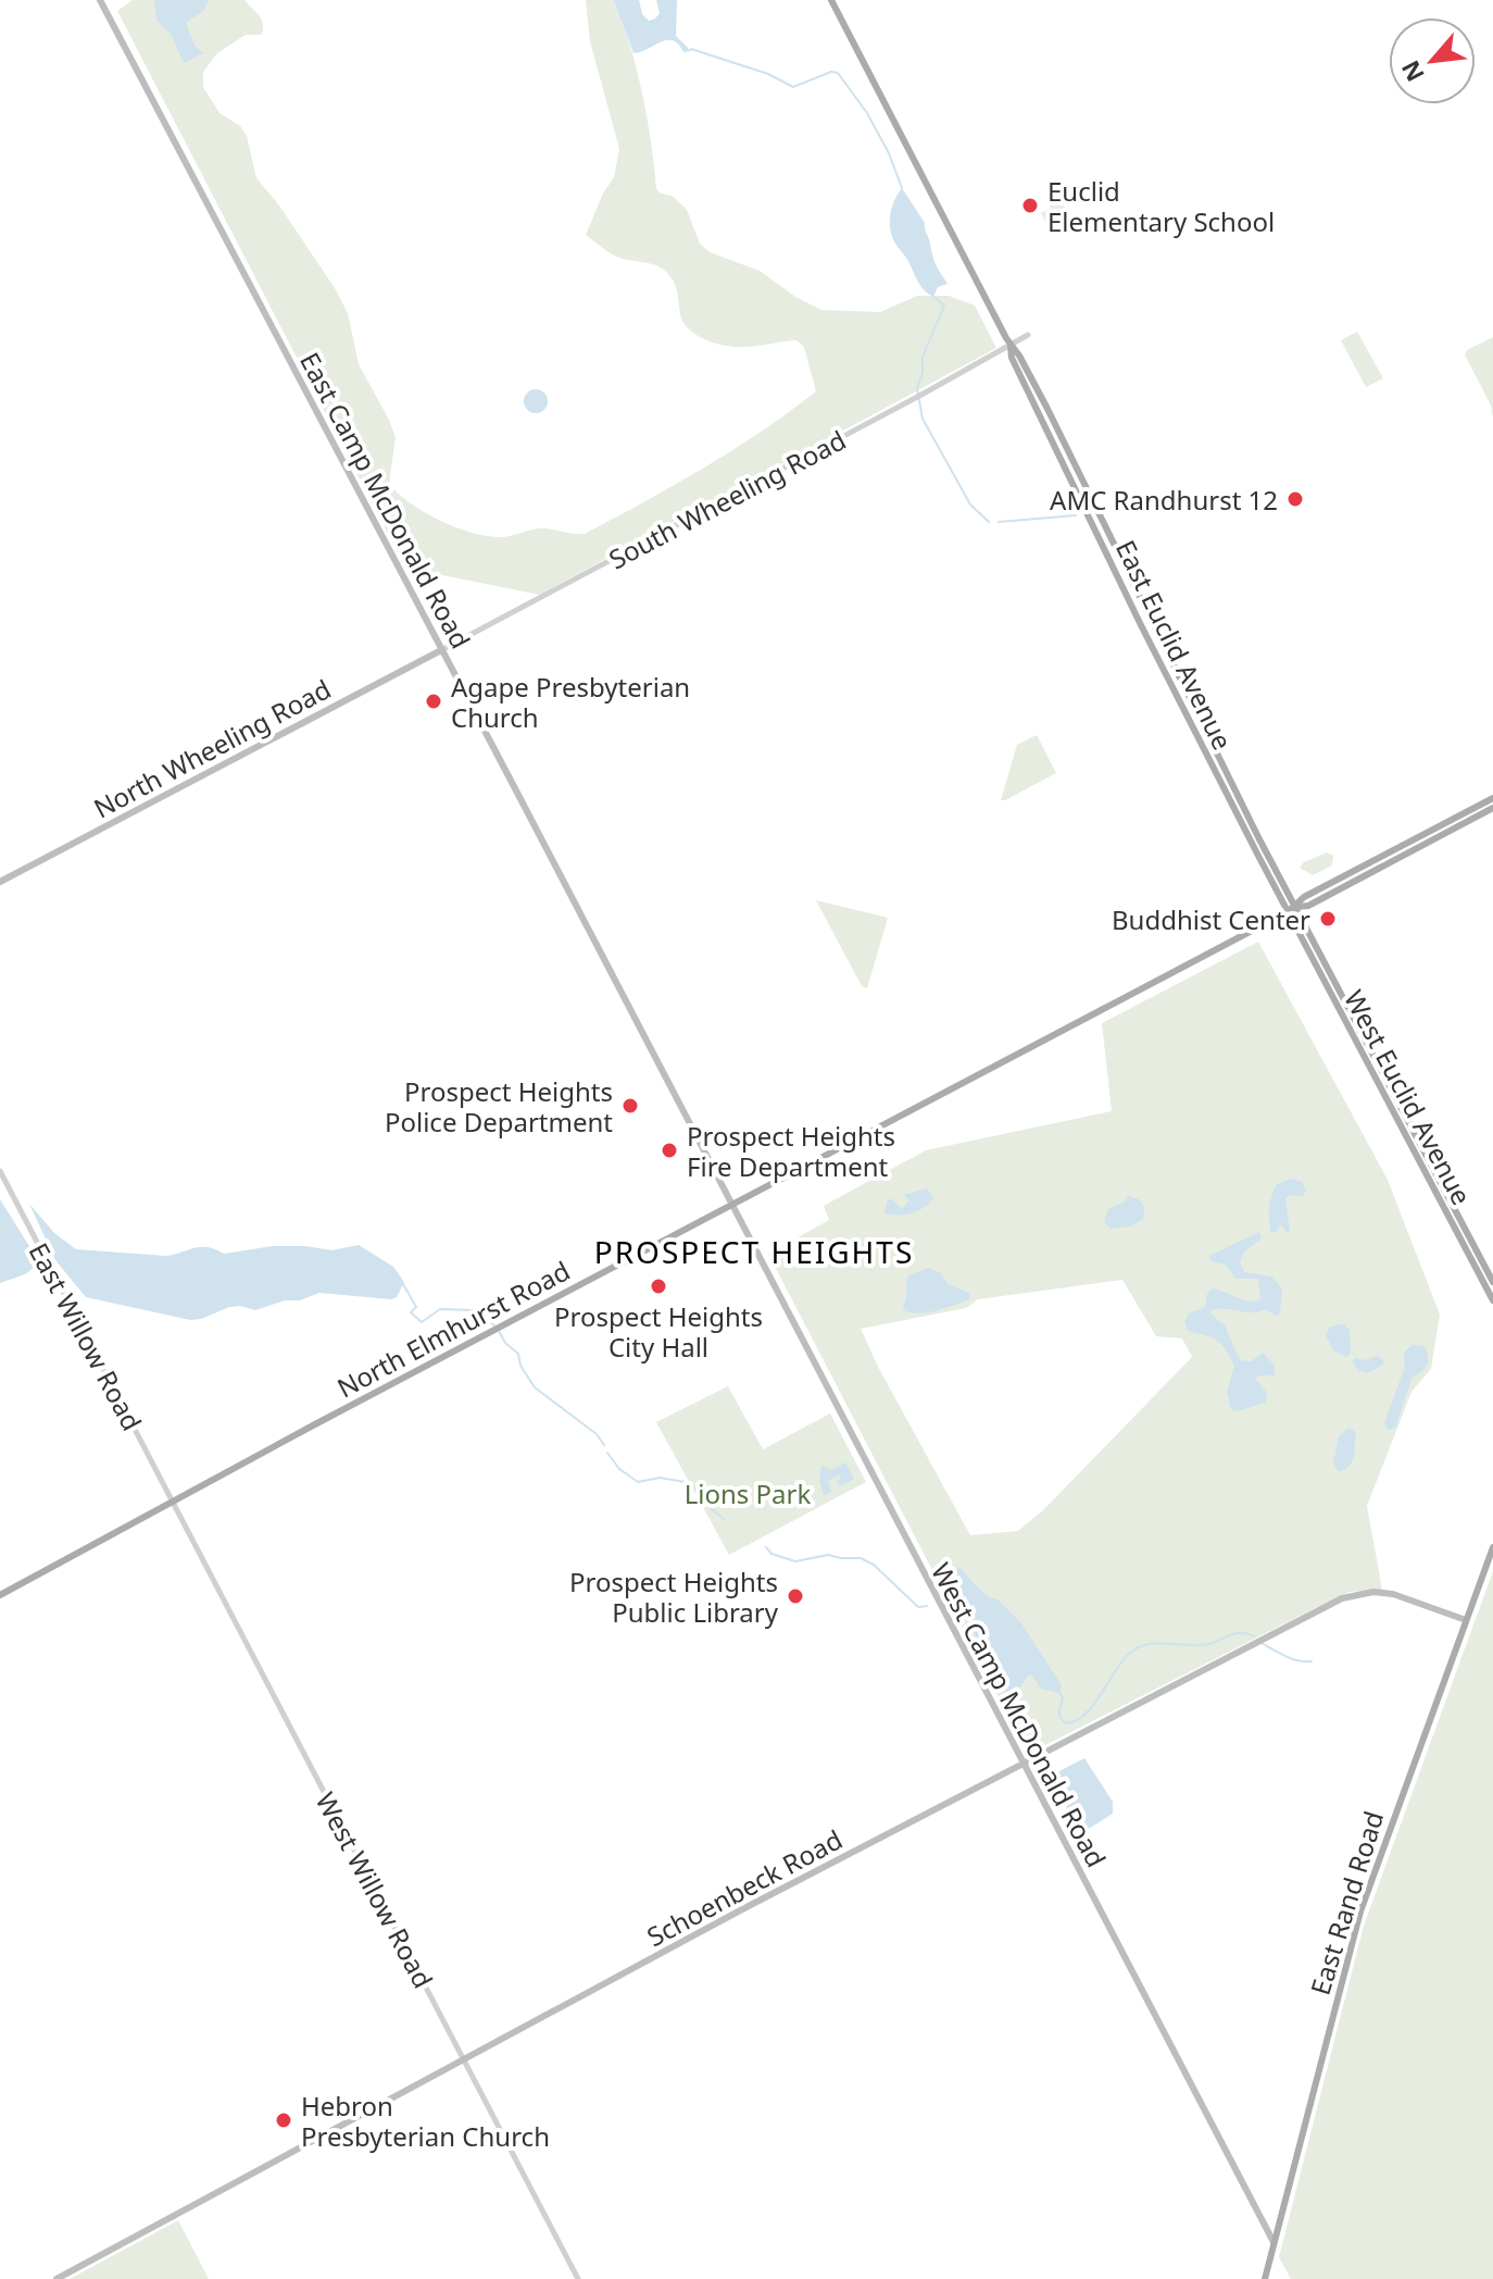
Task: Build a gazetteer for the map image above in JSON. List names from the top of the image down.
{
  "streets": {
    "main road": [
      "East Camp McDonald Road",
      "East Euclid Avenue",
      "North Wheeling Road",
      "West Euclid Avenue",
      "North Elmhurst Road",
      "West Camp McDonald Road",
      "Schoenbeck Road",
      "East Rand Road"
    ],
    "street": ["South Wheeling Road", "East Willow Road", "West Willow Road"]
  },
  "crossings": [
    ["South Wheeling Road", "East Camp McDonald Road"],
    ["South Wheeling Road", "East Euclid Avenue"],
    ["South Wheeling Road", "North Wheeling Road"],
    ["East Camp McDonald Road", "North Wheeling Road"],
    ["East Camp McDonald Road", "North Elmhurst Road"],
    ["East Camp McDonald Road", "West Camp McDonald Road"],
    ["East Euclid Avenue", "West Euclid Avenue"],
    ["East Euclid Avenue", "North Elmhurst Road"],
    ["West Euclid Avenue", "North Elmhurst Road"],
    ["North Elmhurst Road", "East Willow Road"],
    ["North Elmhurst Road", "West Camp McDonald Road"],
    ["North Elmhurst Road", "West Willow Road"],
    ["East Willow Road", "West Willow Road"],
    ["West Camp McDonald Road", "Schoenbeck Road"],
    ["West Camp McDonald Road", "East Rand Road"],
    ["Schoenbeck Road", "West Willow Road"],
    ["Schoenbeck Road", "East Rand Road"]
  ],
  "districts": ["PROSPECT HEIGHTS"],
  "parks": ["Lions Park"],
  "places": [
    "Euclid Elementary School",
    "AMC Randhurst 12",
    "Agape Presbyterian Church",
    "Buddhist Center",
    "Prospect Heights Police Department",
    "Prospect Heights Fire Department",
    "Prospect Heights City Hall",
    "Prospect Heights Public Library",
    "Hebron Presbyterian Church"
  ],
  "north": "bottom left"
}
